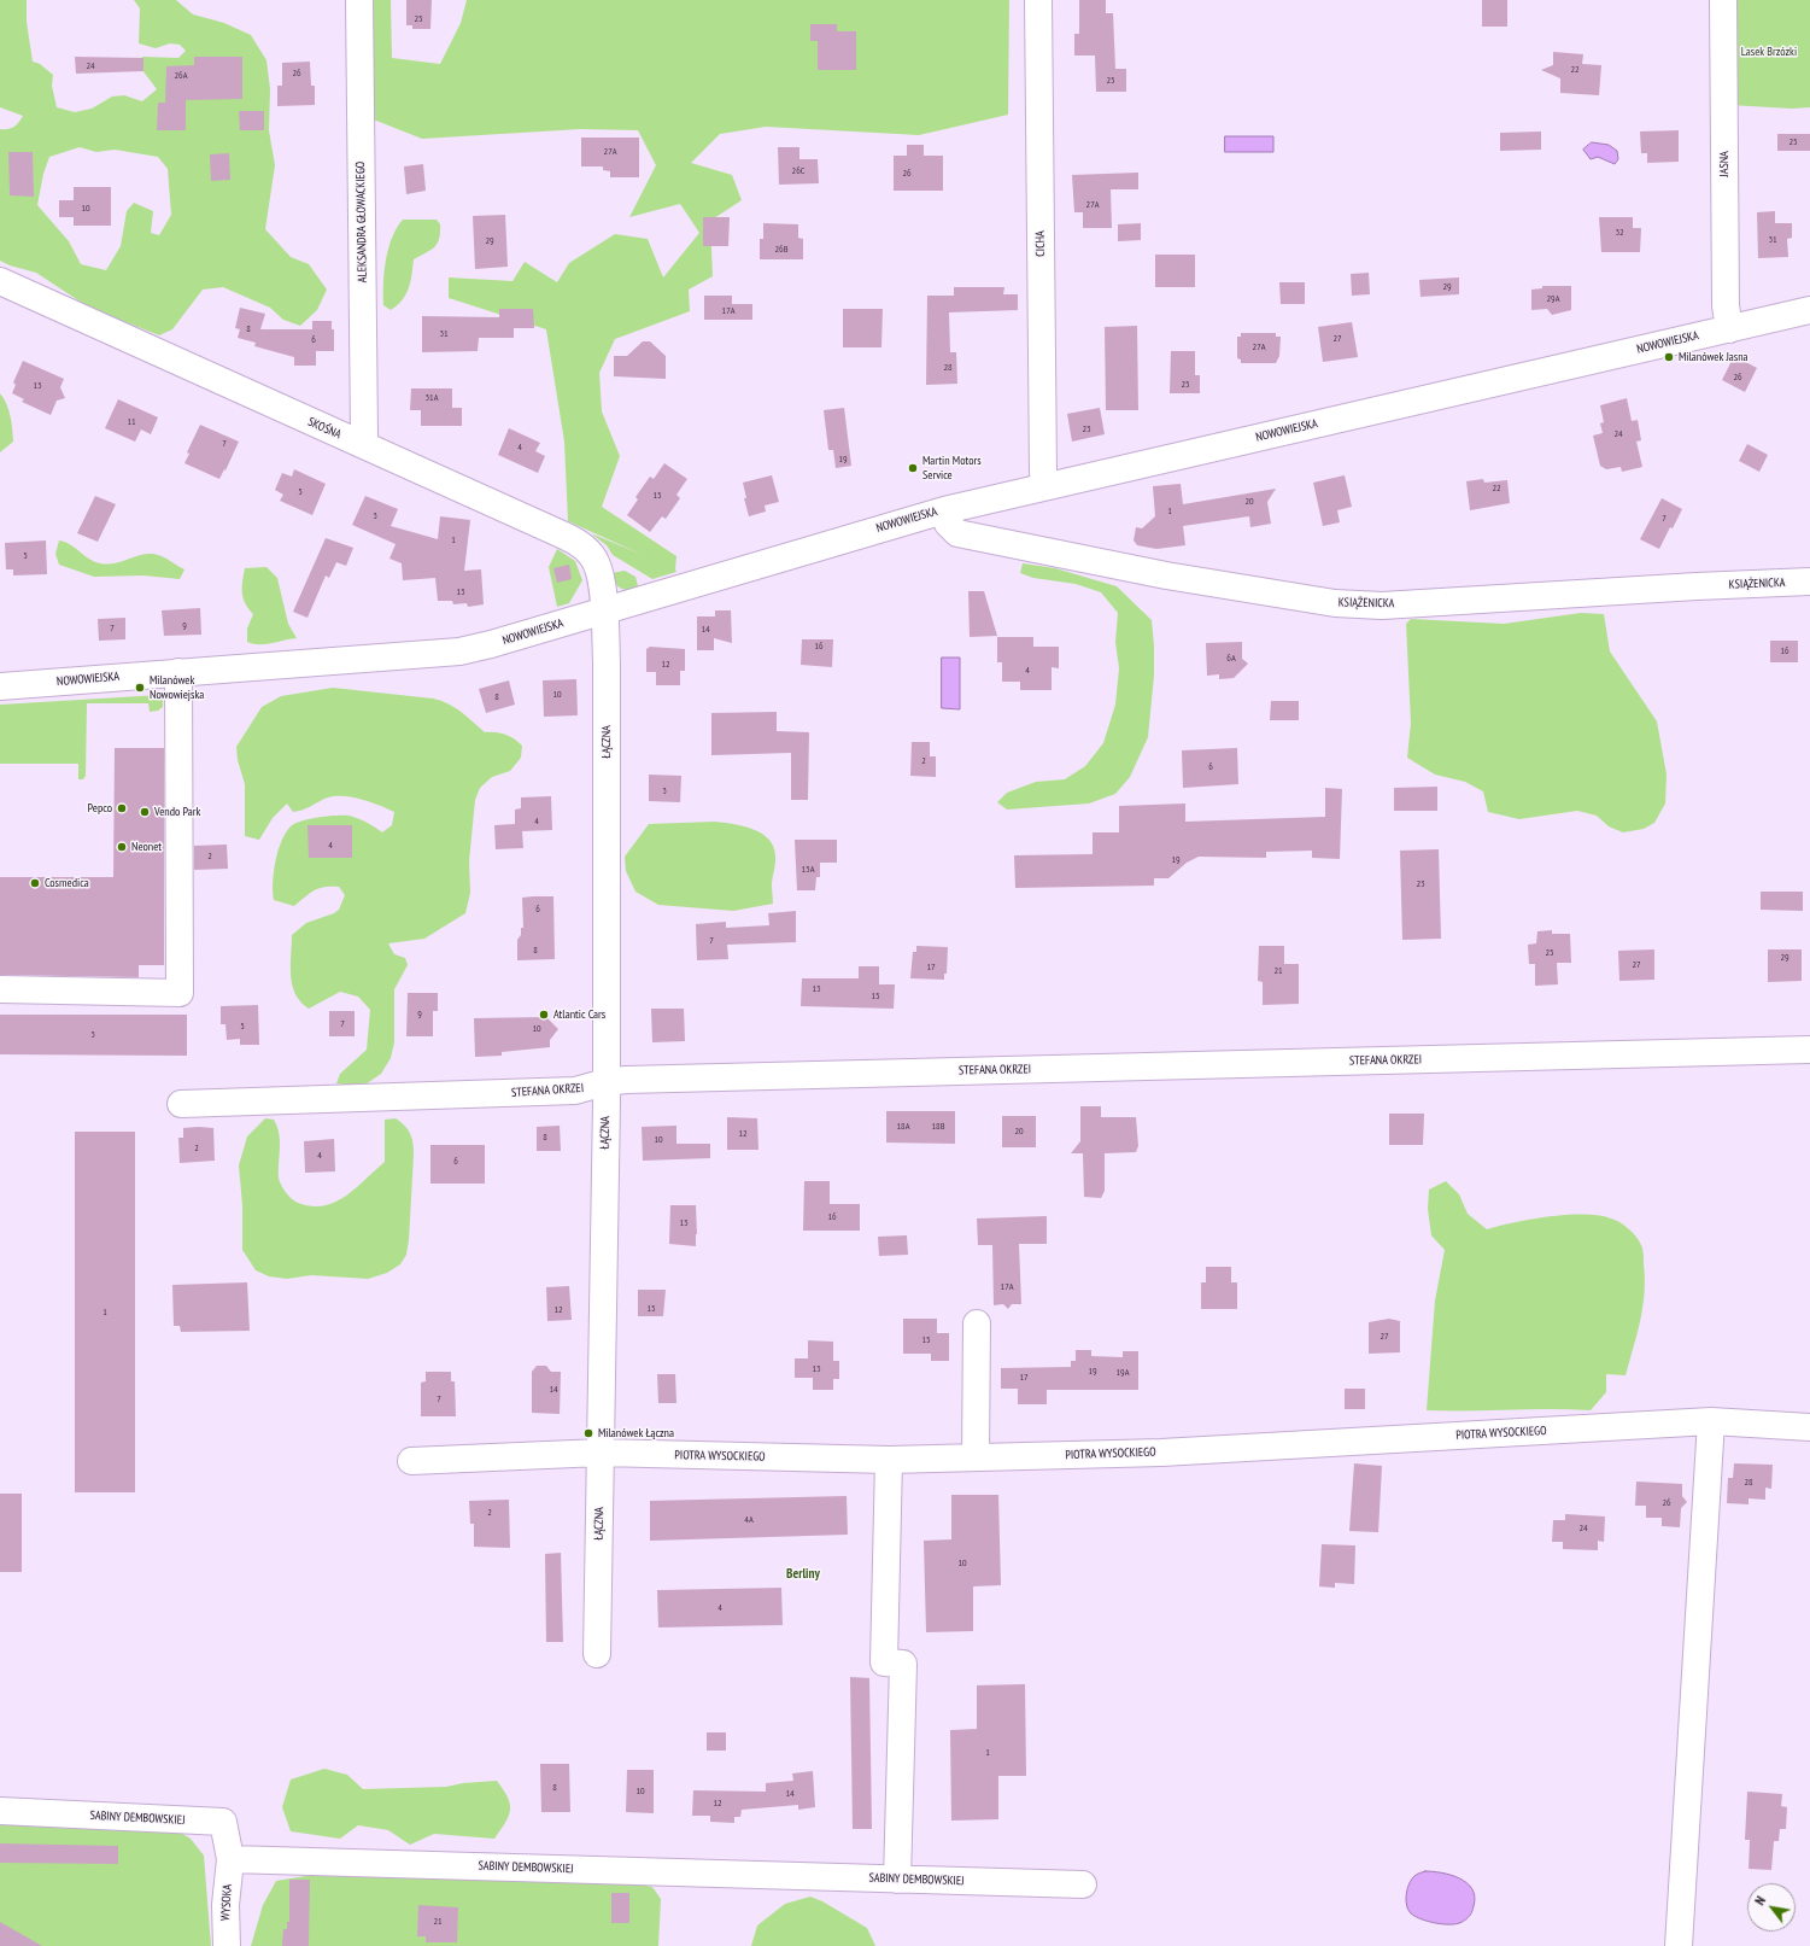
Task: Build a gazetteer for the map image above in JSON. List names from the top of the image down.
{
  "streets": {
    "street": [
      "JASNA",
      "ALEKSANDRA GŁOWACKIEGO",
      "CICHA",
      "NOWOWIEJSKA",
      "SKOŚNA",
      "KSIĄŻENICKA",
      "ŁĄCZNA",
      "STEFANA OKRZEI",
      "PIOTRA WYSOCKIEGO",
      "SABINY DEMBOWSKIEJ",
      "WYSOKA"
    ]
  },
  "crossings": [
    ["JASNA", "NOWOWIEJSKA"],
    ["ALEKSANDRA GŁOWACKIEGO", "SKOŚNA"],
    ["CICHA", "NOWOWIEJSKA"],
    ["NOWOWIEJSKA", "SKOŚNA"],
    ["NOWOWIEJSKA", "KSIĄŻENICKA"],
    ["NOWOWIEJSKA", "ŁĄCZNA"],
    ["SKOŚNA", "ŁĄCZNA"],
    ["ŁĄCZNA", "STEFANA OKRZEI"],
    ["ŁĄCZNA", "PIOTRA WYSOCKIEGO"],
    ["SABINY DEMBOWSKIEJ", "WYSOKA"]
  ],
  "districts": ["Berliny"],
  "parks": ["Lasek Brzózki"],
  "places": [
    "Milanówek Jasna",
    "Martin Motors Service",
    "Milanówek Nowowiejska",
    "Pepco",
    "Vendo Park",
    "Neonet",
    "Cosmedica",
    "Atlantic Cars",
    "Milanówek Łączna"
  ],
  "house_numbers": [
    "25",
    "24",
    "22",
    "26",
    "26A",
    "25",
    "25",
    "27A",
    "26C",
    "26",
    "27A",
    "10",
    "32",
    "31",
    "29",
    "26B",
    "29",
    "29A",
    "17A",
    "8",
    "31",
    "27",
    "6",
    "27A",
    "28",
    "26",
    "25",
    "13",
    "31A",
    "11",
    "23",
    "24",
    "7",
    "4",
    "19",
    "22",
    "5",
    "15",
    "20",
    "1",
    "3",
    "7",
    "1",
    "5",
    "13",
    "9",
    "7",
    "14",
    "16",
    "16",
    "6A",
    "12",
    "4",
    "10",
    "8",
    "2",
    "6",
    "3",
    "4",
    "4",
    "2",
    "19",
    "13A",
    "23",
    "6",
    "7",
    "8",
    "25",
    "29",
    "27",
    "17",
    "21",
    "13",
    "15",
    "9",
    "7",
    "5",
    "10",
    "3",
    "18A",
    "18B",
    "20",
    "12",
    "8",
    "10",
    "2",
    "4",
    "6",
    "16",
    "13",
    "17A",
    "15",
    "12",
    "1",
    "27",
    "15",
    "13",
    "19",
    "19A",
    "17",
    "14",
    "7",
    "28",
    "26",
    "2",
    "4A",
    "24",
    "10",
    "4",
    "1",
    "8",
    "10",
    "14",
    "12",
    "21"
  ],
  "north": "top left"
}
